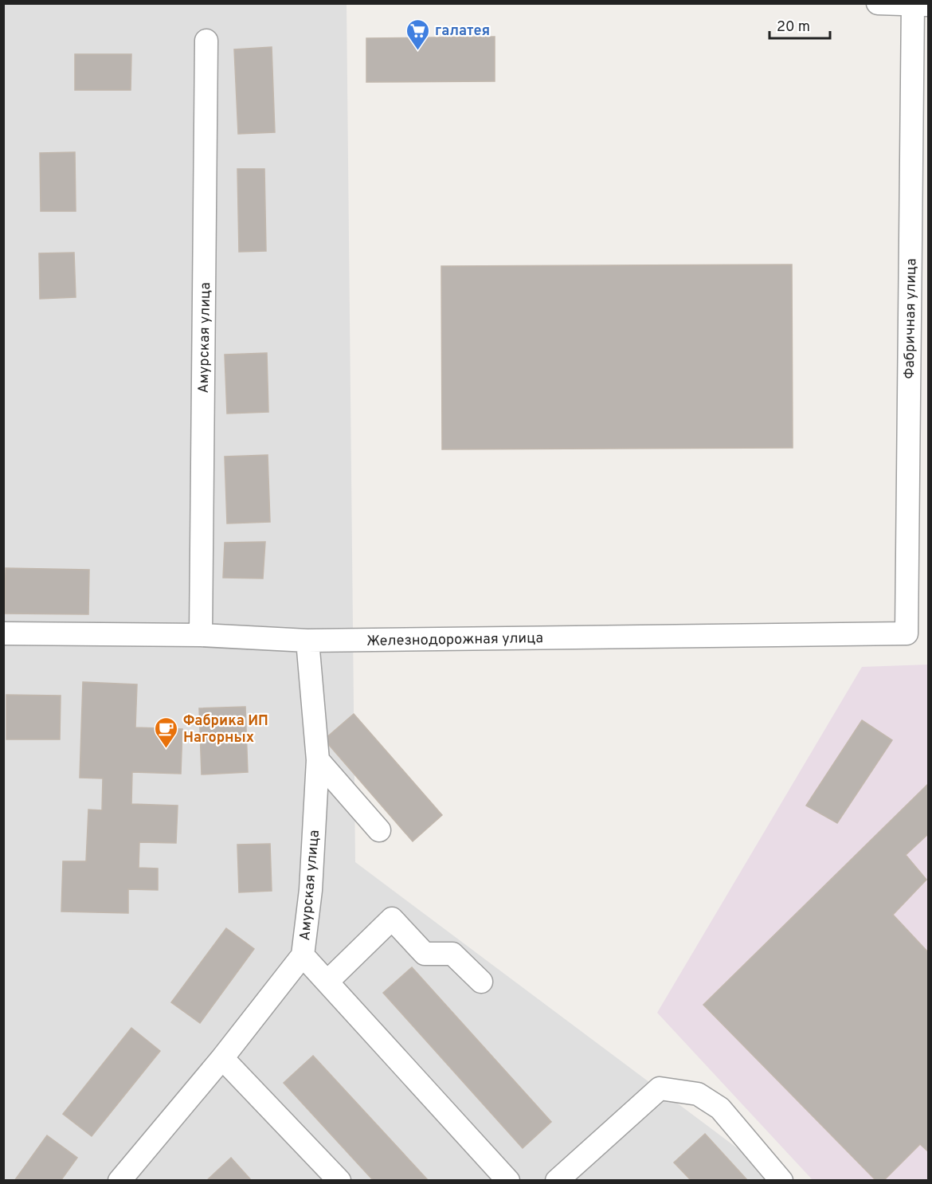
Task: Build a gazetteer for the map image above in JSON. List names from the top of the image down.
{
  "streets": {
    "street": ["Фабричная улица", "Амурская улица", "Железнодорожная улица"]
  },
  "crossings": [
    ["Фабричная улица", "Железнодорожная улица"],
    ["Амурская улица", "Железнодорожная улица"]
  ],
  "places": {
    "supermarket": ["галатея"],
    "cafe": ["Фабрика ИП Нагорных"]
  },
  "scale_bar": "20 m"
}
